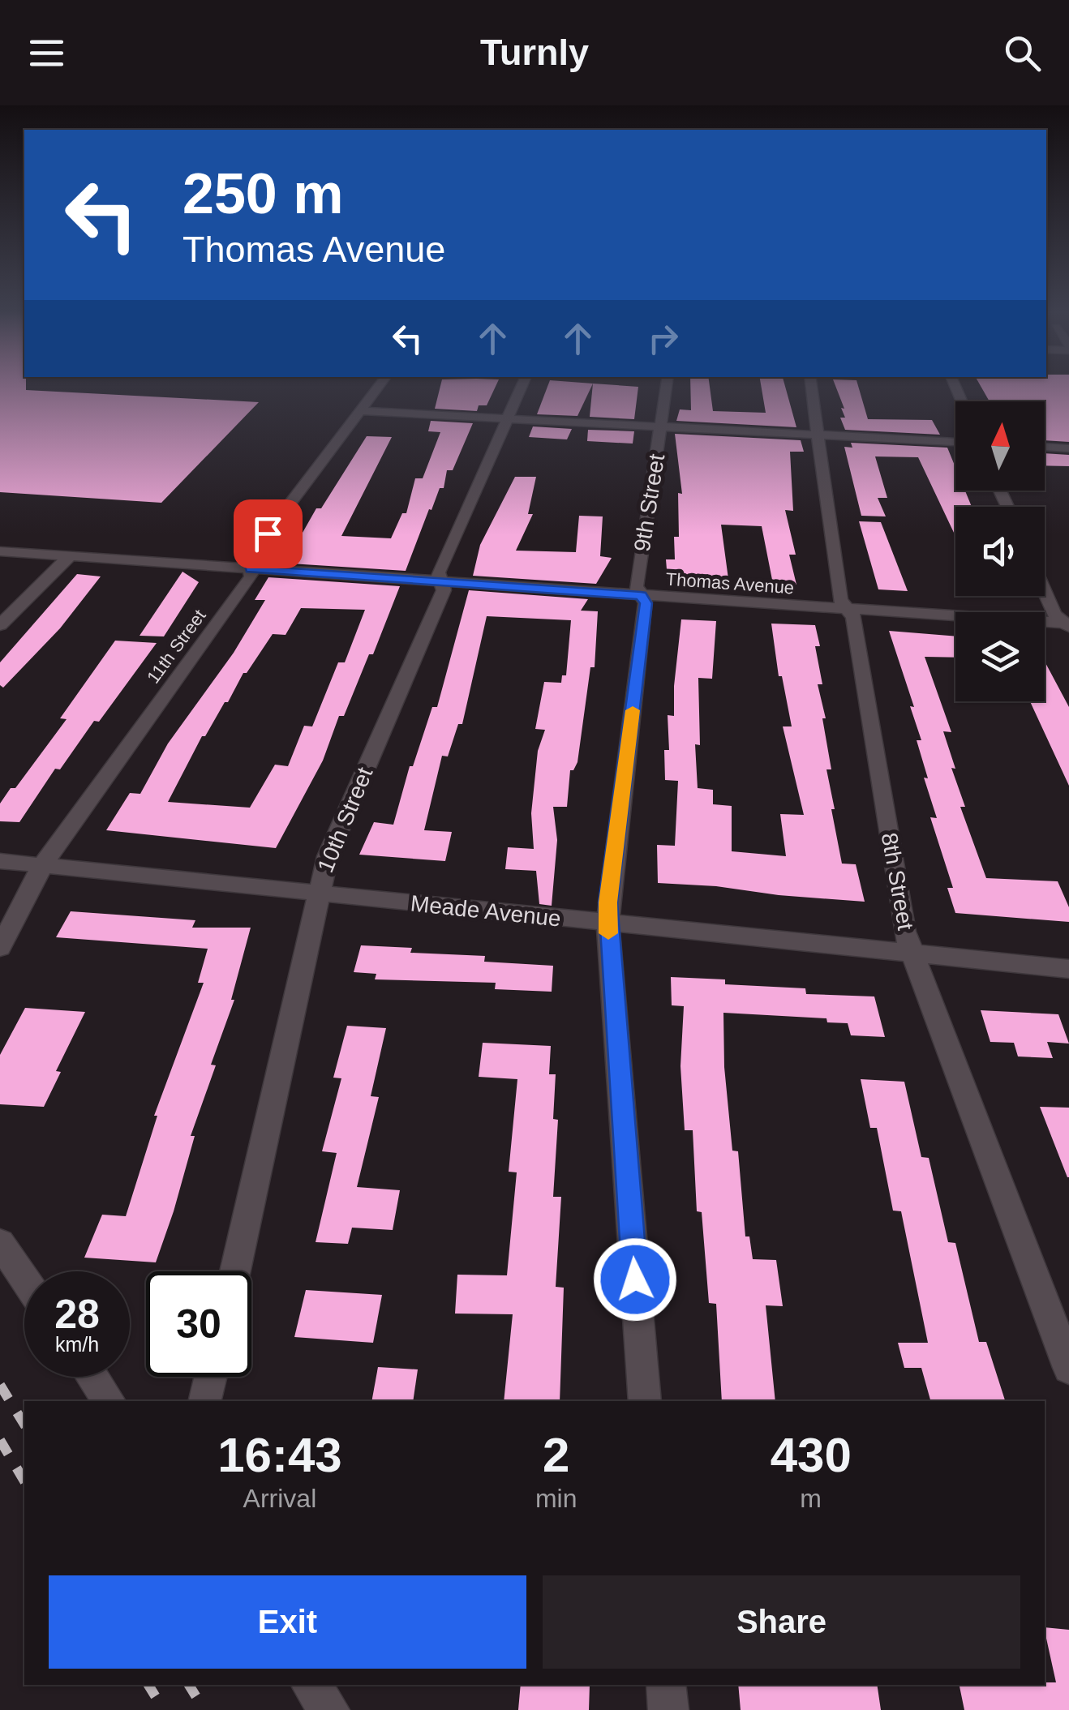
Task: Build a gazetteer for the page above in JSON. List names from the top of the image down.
{
  "streets": {
    "street": [
      "9th Street",
      "Thomas Avenue",
      "11th Street",
      "10th Street",
      "8th Street",
      "Meade Avenue"
    ]
  },
  "crossings": [
    ["9th Street", "Thomas Avenue"],
    ["9th Street", "Meade Avenue"],
    ["Thomas Avenue", "11th Street"],
    ["Thomas Avenue", "10th Street"],
    ["Thomas Avenue", "8th Street"],
    ["11th Street", "Meade Avenue"],
    ["10th Street", "Meade Avenue"],
    ["8th Street", "Meade Avenue"]
  ],
  "north": "top",
  "page": {
    "header": "Turnly",
    "turn": ["250 m", "Thomas Avenue"],
    "speed": "28 km/h",
    "limit": "30",
    "eta": [
      "16:43",
      "Arrival",
      "2",
      "min",
      "430",
      "m"
    ],
    "buttons": ["Exit", "Share"]
  }
}
